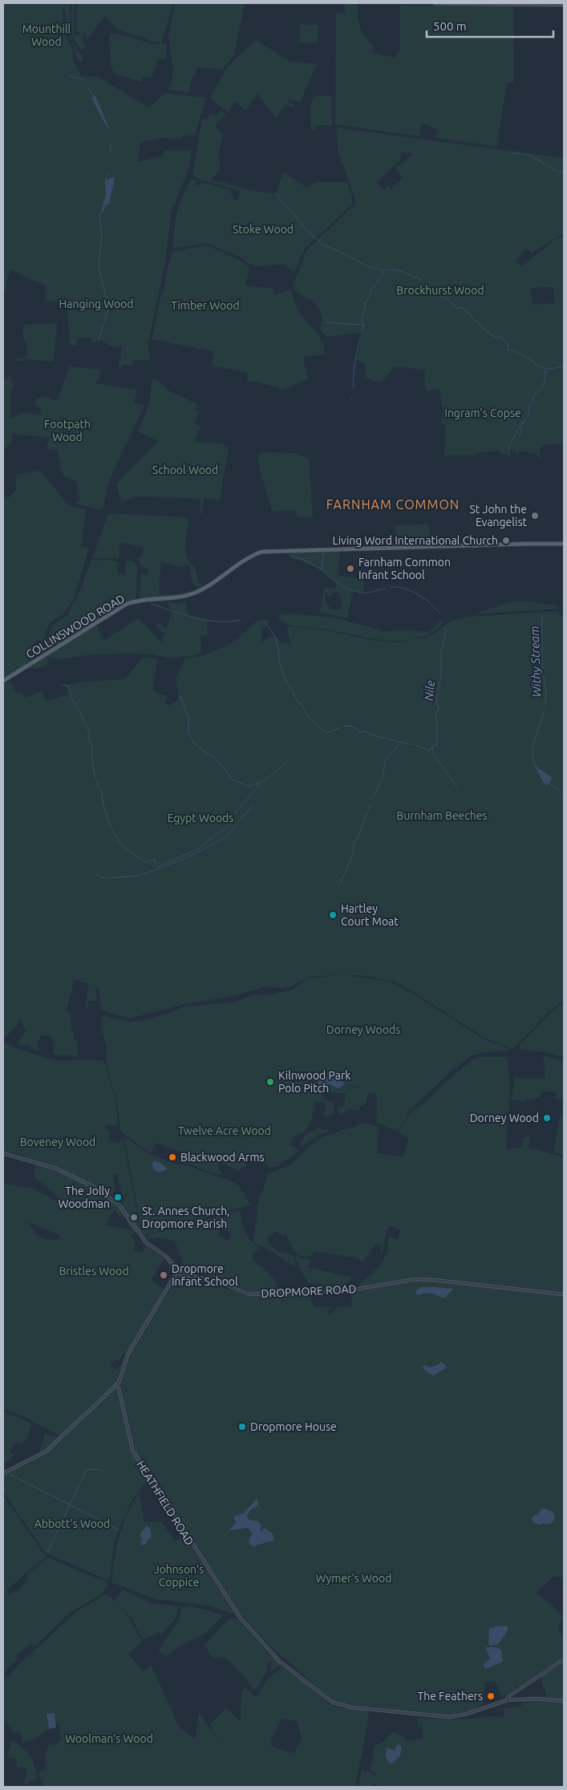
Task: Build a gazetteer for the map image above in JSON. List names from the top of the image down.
{
  "streets": {
    "main road": ["COLLINSWOOD ROAD"],
    "street": ["DROPMORE ROAD", "HEATHFIELD ROAD"]
  },
  "districts": ["FARNHAM COMMON"],
  "water": ["Withy Stream", "Nile"],
  "parks": [
    "Mounthill Wood",
    "Stoke Wood",
    "Brockhurst Wood",
    "Hanging Wood",
    "Timber Wood",
    "Ingram's Copse",
    "Footpath Wood",
    "School Wood",
    "Burnham Beeches",
    "Egypt Woods",
    "Dorney Woods",
    "Twelve Acre Wood",
    "Boveney Wood",
    "Bristles Wood",
    "Abbott's Wood",
    "Johnson's Coppice",
    "Wymer's Wood",
    "Woolman's Wood"
  ],
  "places": [
    "St John the Evangelist",
    "Living Word International Church",
    "Farnham Common Infant School",
    "Hartley Court Moat",
    "Kilnwood Park Polo Pitch",
    "Dorney Wood",
    "Blackwood Arms",
    "The Jolly Woodman",
    "St. Annes Church, Dropmore Parish",
    "Dropmore Infant School",
    "Dropmore House",
    "The Feathers"
  ],
  "scale_bar": "500 m"
}
